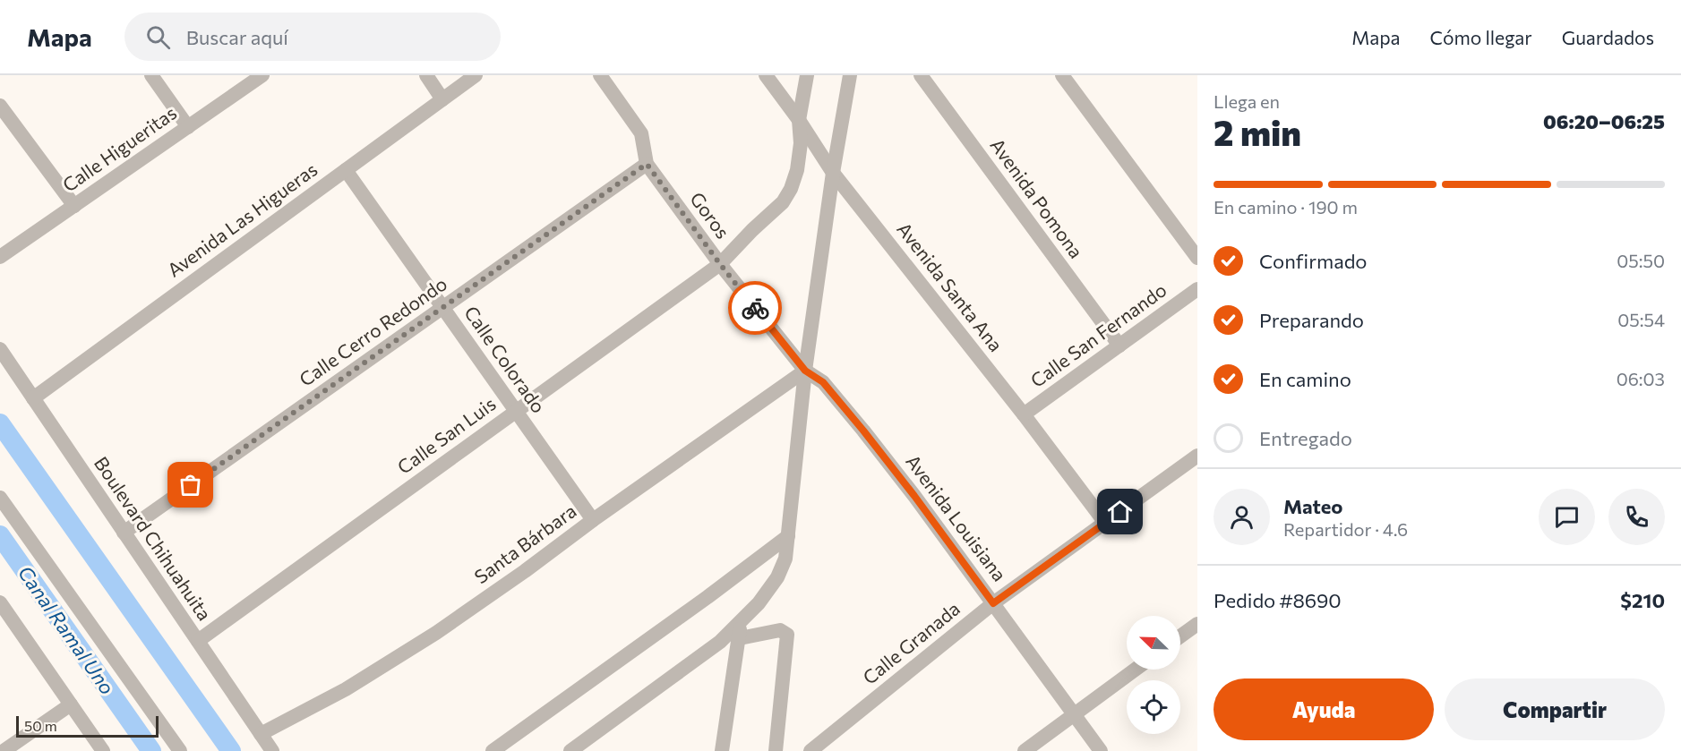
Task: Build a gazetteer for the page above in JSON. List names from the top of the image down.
{
  "streets": {
    "street": [
      "Calle Higueritas",
      "Avenida Pomona",
      "Goros",
      "Avenida Las Higueras",
      "Avenida Santa Ana",
      "Calle Cerro Redondo",
      "Calle San Fernando",
      "Calle Colorado",
      "Calle San Luis",
      "Avenida Louisiana",
      "Boulevard Chihuahuita",
      "Santa Bárbara",
      "Calle Granada"
    ]
  },
  "crossings": [
    ["Avenida Pomona", "Calle San Fernando"],
    ["Goros", "Calle Cerro Redondo"],
    ["Goros", "Calle San Luis"],
    ["Goros", "Avenida Louisiana"],
    ["Goros", "Santa Bárbara"],
    ["Avenida Las Higueras", "Calle Colorado"],
    ["Avenida Las Higueras", "Boulevard Chihuahuita"],
    ["Avenida Santa Ana", "Calle San Fernando"],
    ["Avenida Santa Ana", "Calle San Luis"],
    ["Avenida Santa Ana", "Calle Granada"],
    ["Calle Cerro Redondo", "Calle Colorado"],
    ["Calle Cerro Redondo", "Boulevard Chihuahuita"],
    ["Calle Colorado", "Calle San Luis"],
    ["Calle Colorado", "Santa Bárbara"],
    ["Calle San Luis", "Boulevard Chihuahuita"],
    ["Avenida Louisiana", "Santa Bárbara"],
    ["Avenida Louisiana", "Calle Granada"],
    ["Boulevard Chihuahuita", "Santa Bárbara"]
  ],
  "water": ["Canal Ramal Uno"],
  "scale_bar": "50 m",
  "north": "top left",
  "page": {
    "header": "Mapa",
    "search": "Buscar aquí",
    "nav": ["Mapa", "Cómo llegar", "Guardados"],
    "heading": ["2 min", "Llega en", "06:20–06:25"],
    "panel": [
      "Mateo",
      "Repartidor · 4.6",
      "Pedido #8690",
      "$210"
    ],
    "bar": "En camino · 190 m",
    "list": [
      ["Confirmado", "05:50"],
      ["Preparando", "05:54"],
      ["En camino", "06:03"],
      "Entregado"
    ],
    "buttons": ["Ayuda", "Compartir"],
    "scale": "50 m"
  }
}
